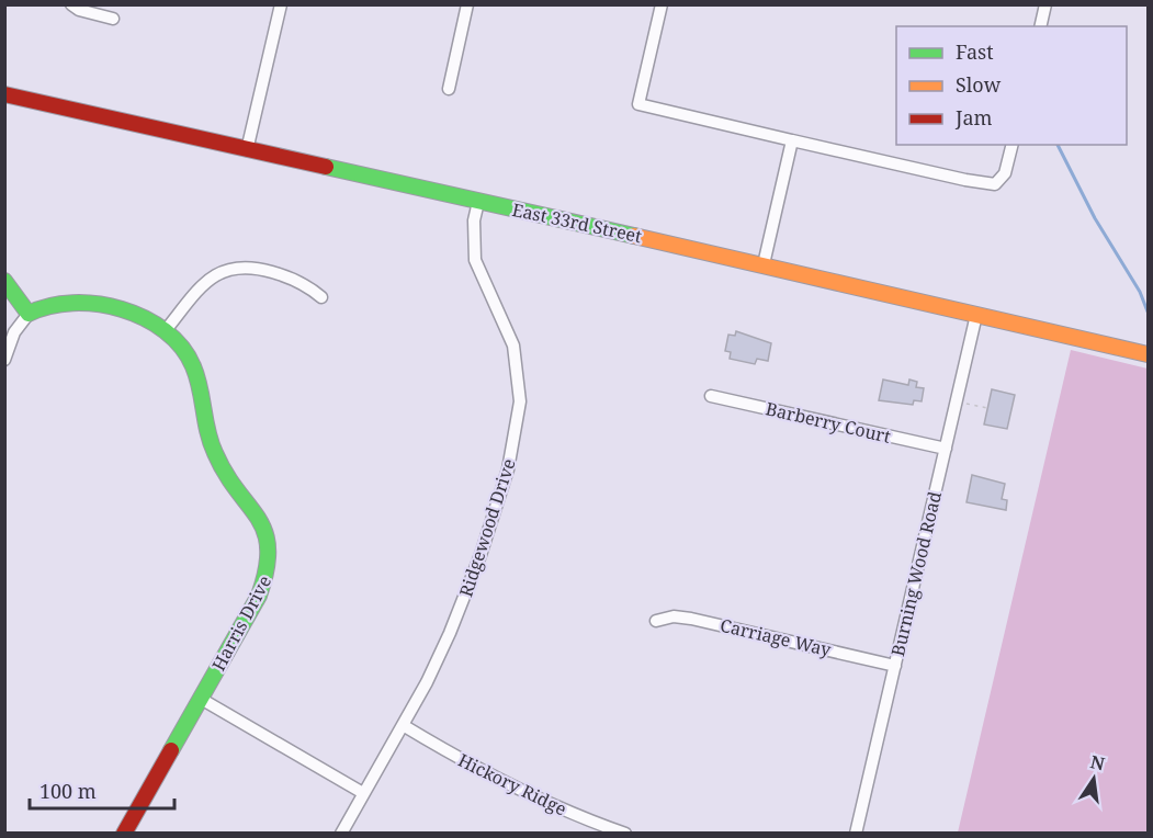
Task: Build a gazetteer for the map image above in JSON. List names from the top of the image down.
{
  "streets": {
    "street": [
      "East 33rd Street",
      "Barberry Court",
      "Ridgewood Drive",
      "Burning Wood Road",
      "Harris Drive",
      "Carriage Way",
      "Hickory Ridge"
    ]
  },
  "crossings": [
    ["East 33rd Street", "Ridgewood Drive"],
    ["East 33rd Street", "Burning Wood Road"],
    ["Barberry Court", "Burning Wood Road"],
    ["Ridgewood Drive", "Hickory Ridge"],
    ["Burning Wood Road", "Carriage Way"]
  ],
  "legend": ["Fast", "Slow", "Jam"],
  "scale_bar": "100 m",
  "north": "top"
}
